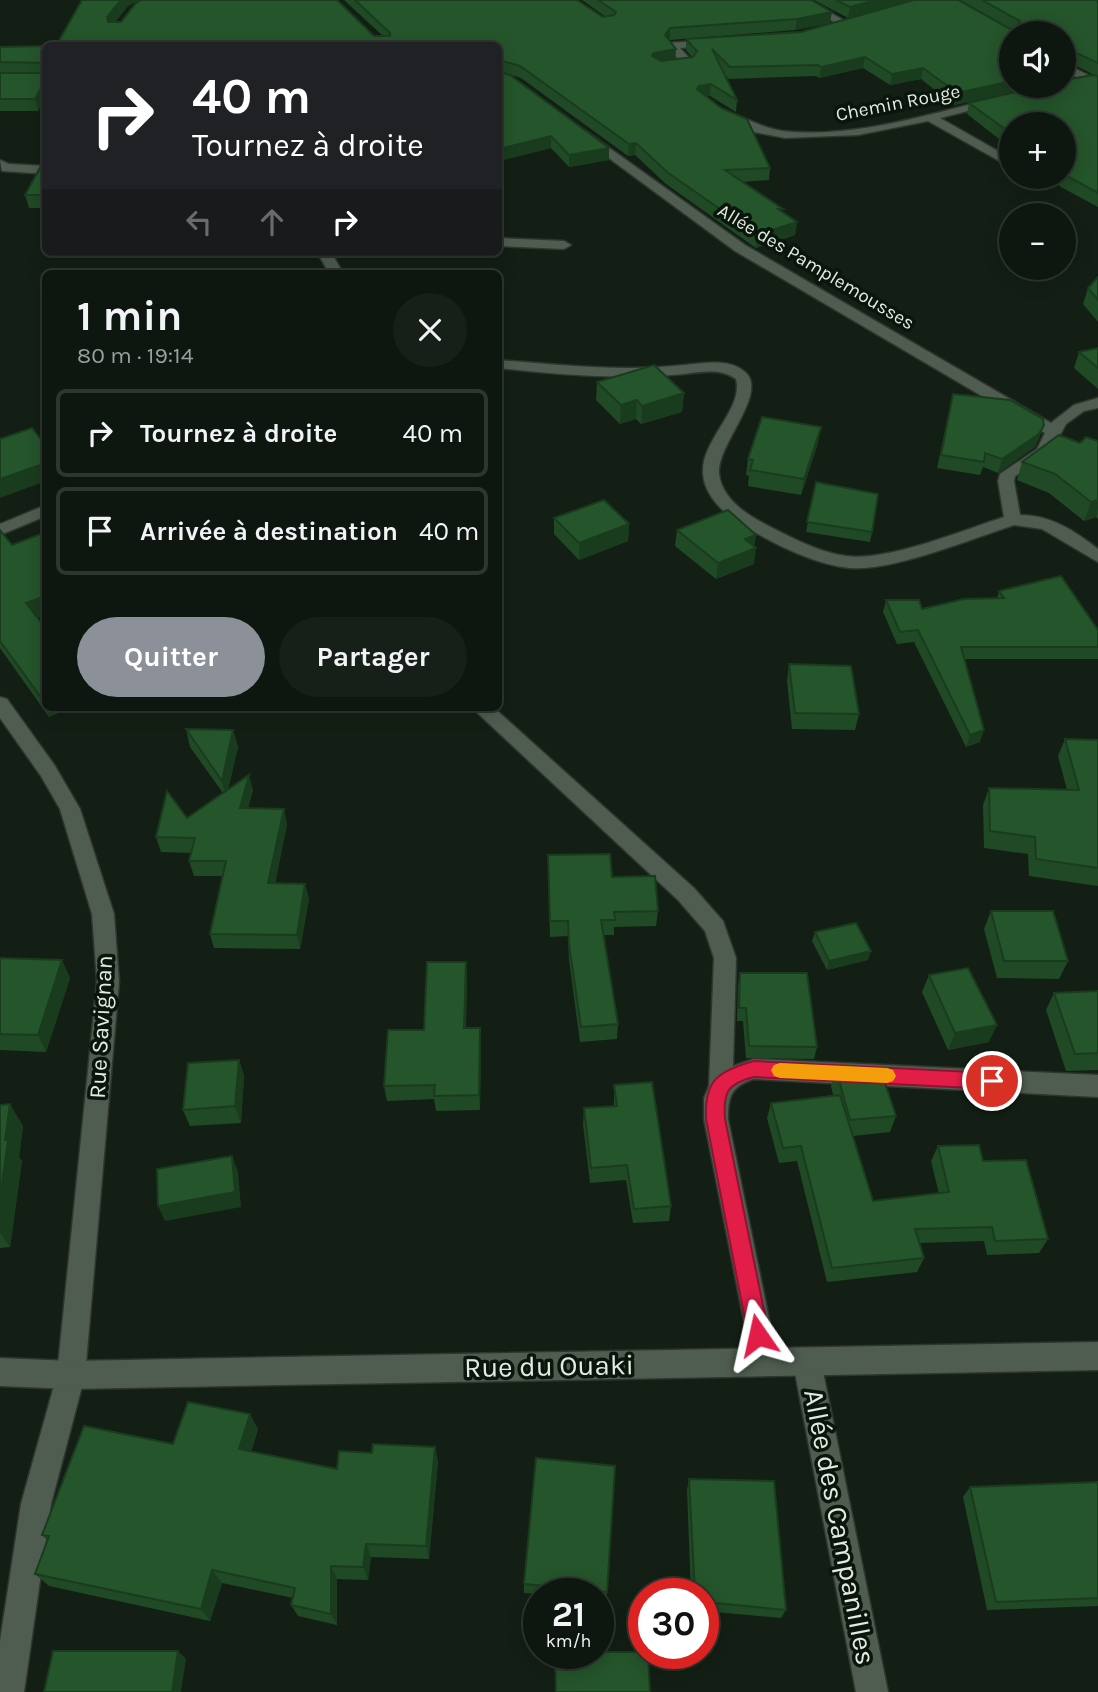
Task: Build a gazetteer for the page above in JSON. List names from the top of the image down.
{
  "streets": {
    "street": [
      "Chemin Rouge",
      "Allée des Pamplemousses",
      "Rue Savignan",
      "Rue du Ouaki",
      "Allée des Campanilles"
    ]
  },
  "crossings": [
    ["Rue Savignan", "Rue du Ouaki"],
    ["Rue du Ouaki", "Allée des Campanilles"]
  ],
  "page": {
    "map_buttons": ["+", "−"],
    "turn": ["40 m", "Tournez à droite"],
    "heading": ["1 min", "80 m · 19:14"],
    "list": [
      {
        "name": "Tournez à droite",
        "value": "40 m"
      },
      {
        "name": "Arrivée à destination",
        "value": "40 m"
      }
    ],
    "buttons": ["Quitter", "Partager"],
    "speed": "21 km/h",
    "limit": "30"
  }
}
